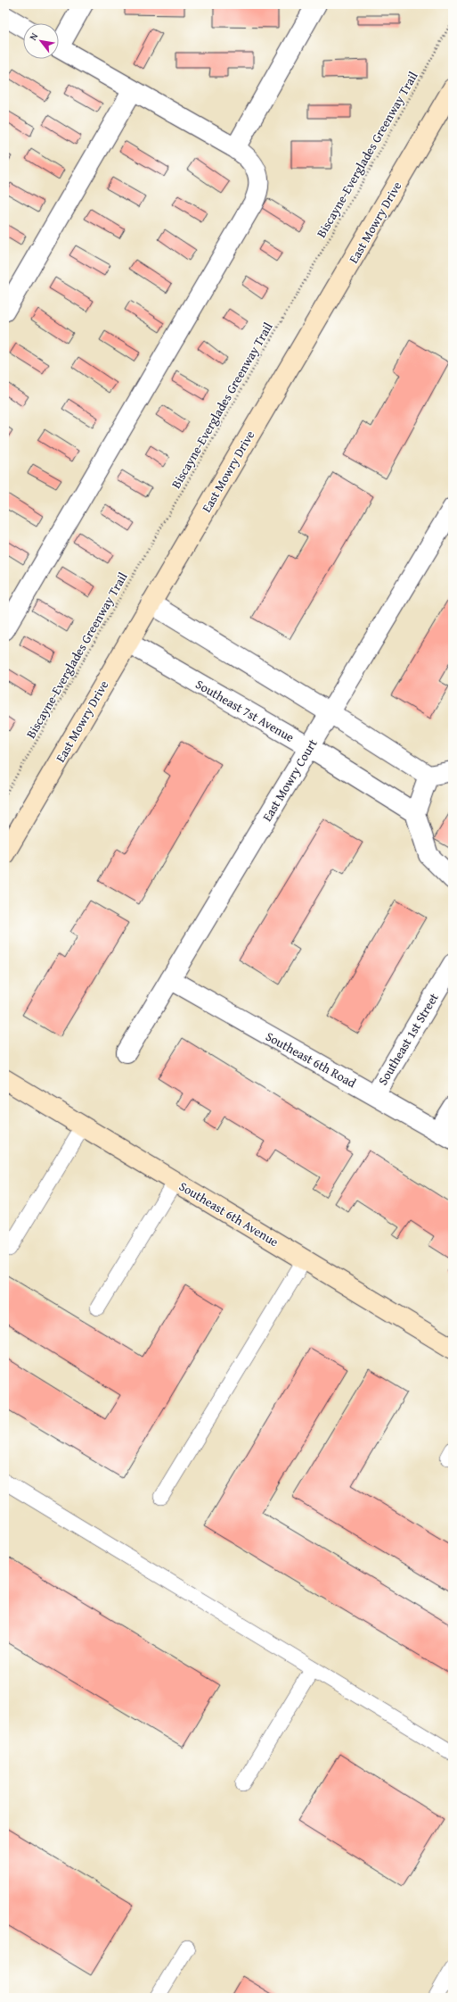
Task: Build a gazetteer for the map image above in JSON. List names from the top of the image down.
{
  "streets": {
    "street": [
      "East Mowry Drive",
      "Southeast 7st Avenue",
      "East Mowry Court",
      "Southeast 1st Street",
      "Southeast 6th Road",
      "Southeast 6th Avenue"
    ],
    "path": ["Biscayne-Everglades Greenway Trail"]
  },
  "crossings": [
    ["East Mowry Drive", "Southeast 7st Avenue"],
    ["Southeast 7st Avenue", "East Mowry Court"],
    ["East Mowry Court", "Southeast 6th Road"],
    ["Southeast 1st Street", "Southeast 6th Road"]
  ],
  "north": "top left"
}
